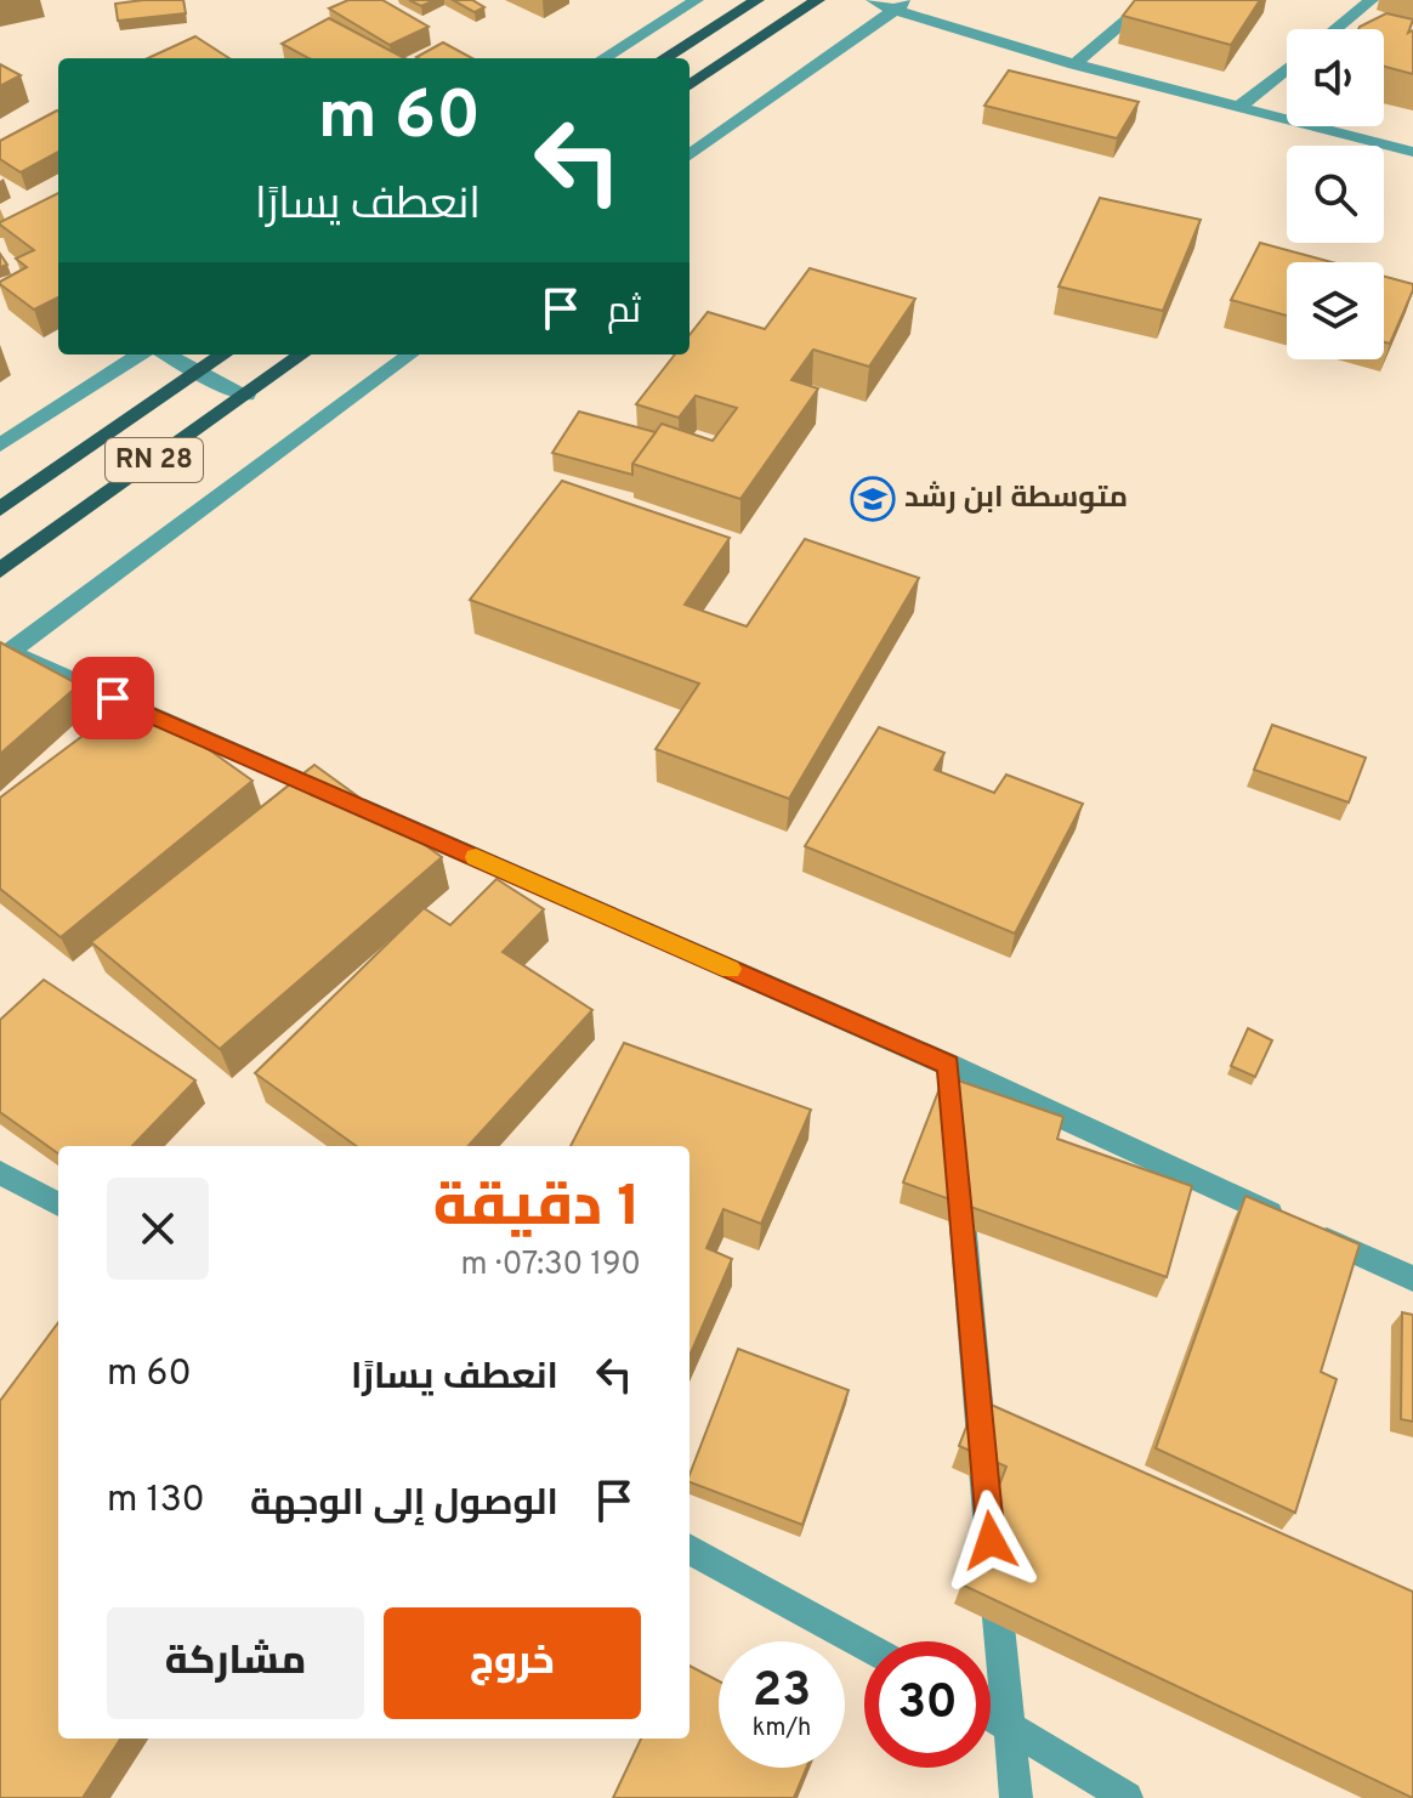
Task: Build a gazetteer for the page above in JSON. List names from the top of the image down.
{
  "streets": {
    "main road": ["RN 28"]
  },
  "places": {
    "school or university": ["متوسطة ابن رشد"]
  },
  "page": {
    "turn": ["60 m", "انعطف يسارًا"],
    "then": "ثم",
    "heading": ["1 دقيقة", "190 m · 07:30"],
    "list": [
      {
        "name": "انعطف يسارًا",
        "value": "60 m"
      },
      {
        "name": "الوصول إلى الوجهة",
        "value": "130 m"
      }
    ],
    "buttons": ["خروج", "مشاركة"],
    "speed": "23 km/h",
    "limit": "30"
  }
}
